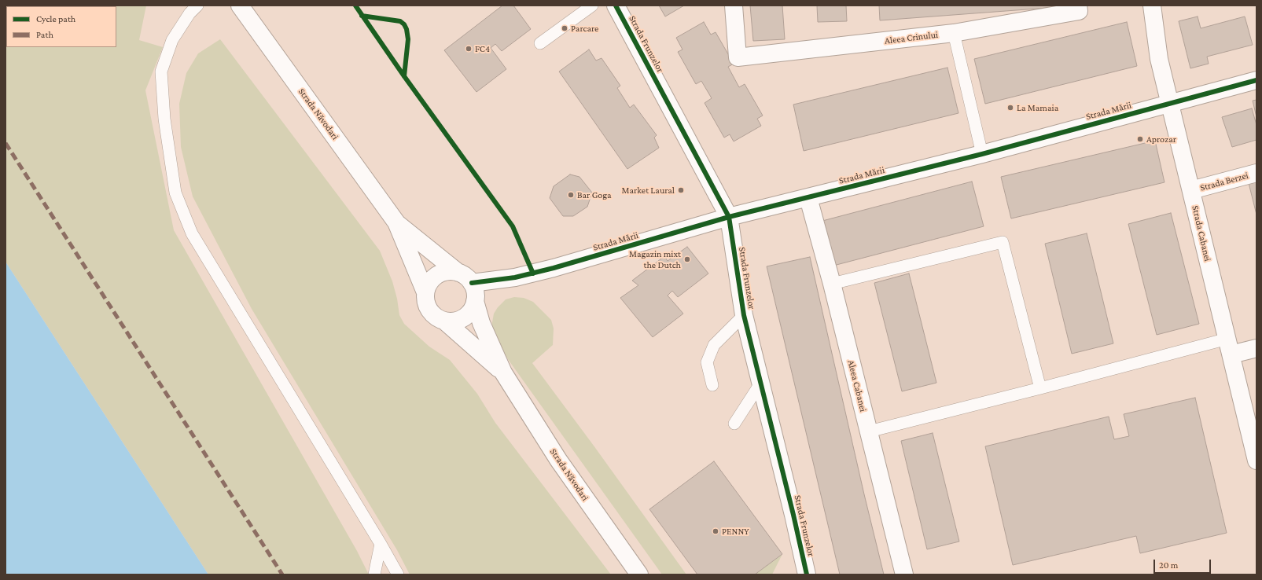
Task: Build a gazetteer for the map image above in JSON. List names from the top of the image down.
{
  "streets": {
    "street": [
      "Aleea Crinului",
      "Strada Frunzelor",
      "Strada Mării",
      "Strada Năvodari",
      "Strada Berzei",
      "Strada Cabanei",
      "Aleea Cabanei"
    ]
  },
  "crossings": [
    ["Strada Frunzelor", "Strada Mării"],
    ["Strada Mării", "Strada Cabanei"],
    ["Strada Mării", "Aleea Cabanei"],
    ["Strada Berzei", "Strada Cabanei"]
  ],
  "places": [
    "Parcare",
    "FC4",
    "La Mamaia",
    "Aprozar",
    "Market Laural",
    "Bar Goga",
    "Magazin mixt the Dutch",
    "PENNY"
  ],
  "legend": ["Cycle path", "Path"],
  "scale_bar": "20 m"
}
